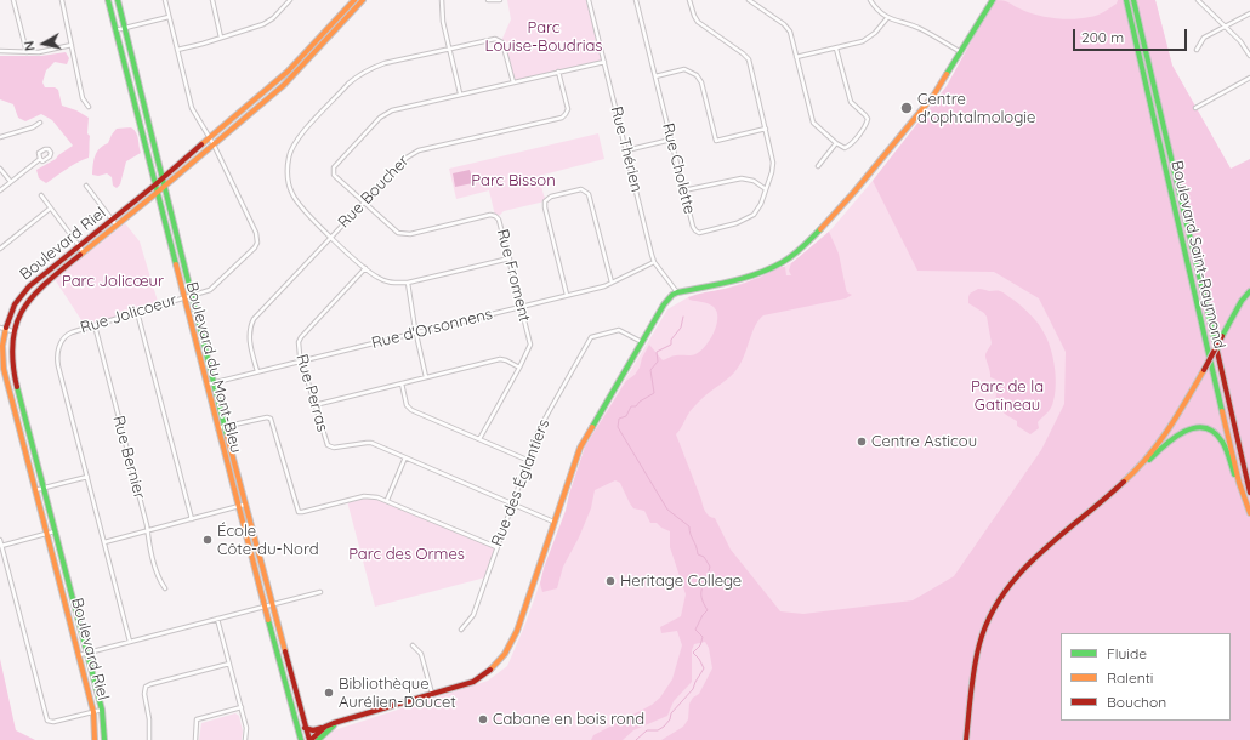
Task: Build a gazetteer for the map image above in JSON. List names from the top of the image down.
{
  "streets": {
    "street": [
      "Rue Thérien",
      "Rue Cholette",
      "Rue Boucher",
      "Boulevard Riel",
      "Boulevard Saint-Raymond",
      "Rue Froment",
      "Rue Jolicoeur",
      "Rue d'Orsonnens",
      "Boulevard du Mont-Bleu",
      "Rue Perras",
      "Rue Bernier",
      "Rue des Églantiers"
    ]
  },
  "crossings": [
    ["Rue Thérien", "Rue Froment"],
    ["Rue Thérien", "Rue d'Orsonnens"],
    ["Rue Boucher", "Rue Froment"],
    ["Rue Boucher", "Rue d'Orsonnens"],
    ["Boulevard Riel", "Rue Jolicoeur"],
    ["Boulevard Riel", "Boulevard du Mont-Bleu"],
    ["Rue Froment", "Rue d'Orsonnens"],
    ["Rue Jolicoeur", "Boulevard du Mont-Bleu"],
    ["Rue Jolicoeur", "Rue Bernier"],
    ["Rue d'Orsonnens", "Boulevard du Mont-Bleu"],
    ["Rue d'Orsonnens", "Rue Perras"],
    ["Rue Perras", "Rue des Églantiers"]
  ],
  "parks": [
    "Parc Louise-Boudrias",
    "Parc Bisson",
    "Parc Jolicœur",
    "Parc de la Gatineau",
    "Parc des Ormes"
  ],
  "places": [
    "Centre d'ophtalmologie",
    "Centre Asticou",
    "École Côte-du-Nord",
    "Heritage College",
    "Bibliothèque Aurélien-Doucet",
    "Cabane en bois rond"
  ],
  "legend": ["Fluide", "Ralenti", "Bouchon"],
  "scale_bar": "200 m",
  "north": "left"
}
